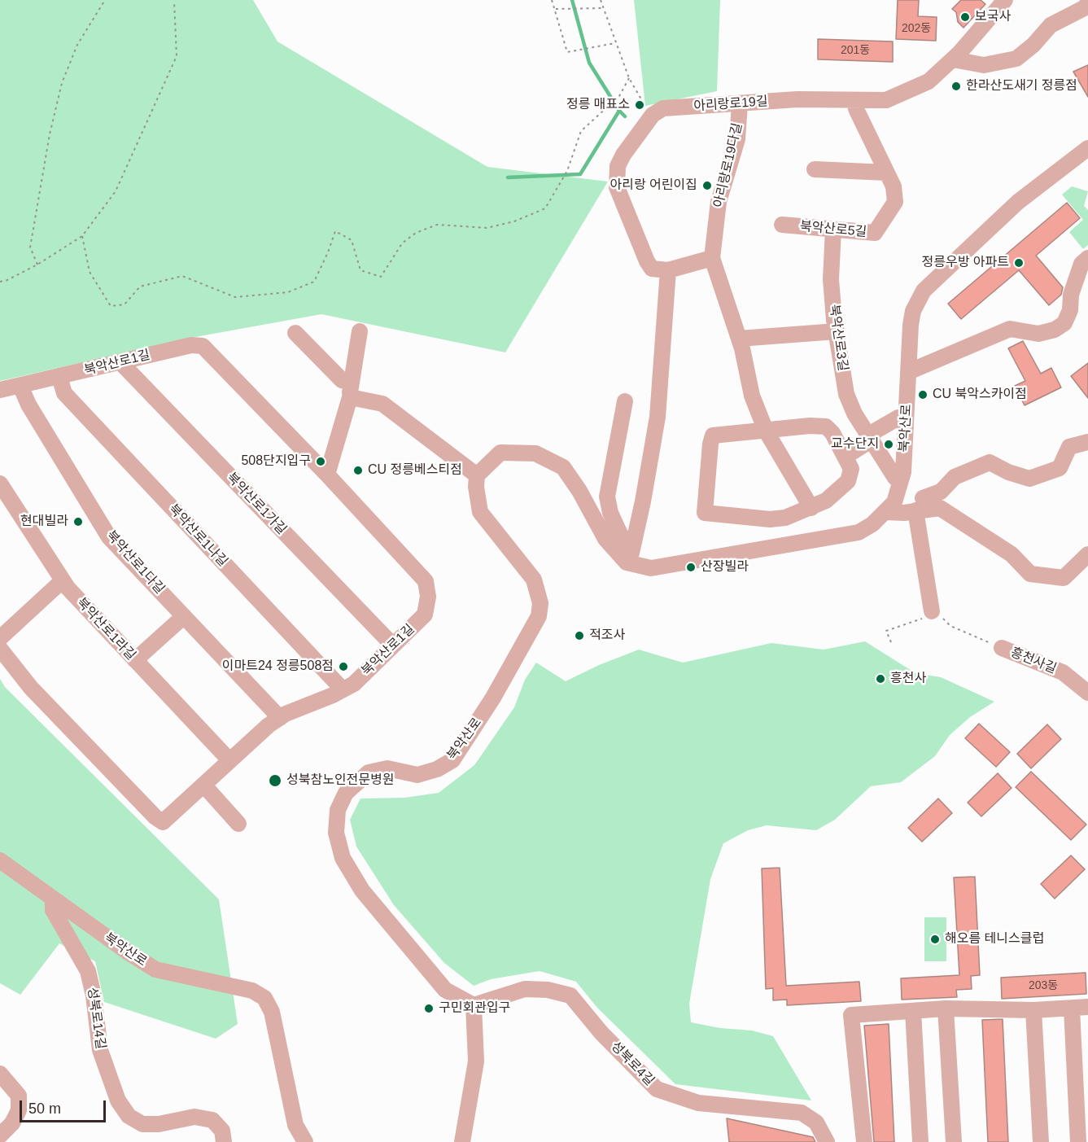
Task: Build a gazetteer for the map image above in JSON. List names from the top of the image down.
{
  "streets": {
    "street": [
      "아리랑로19길",
      "아리랑로19다길",
      "북악산로5길",
      "북악산로3길",
      "북악산로1길",
      "북악산로",
      "북악산로1가길",
      "북악산로1나길",
      "북악산로1다길",
      "북악산로1라길",
      "흥천사길",
      "성북로14길",
      "성북로4길"
    ]
  },
  "crossings": [
    ["아리랑로19길", "아리랑로19다길"],
    ["아리랑로19길", "북악산로5길"],
    ["북악산로5길", "북악산로3길"],
    ["북악산로1길", "북악산로1가길"],
    ["북악산로1길", "북악산로1나길"],
    ["북악산로1길", "북악산로1다길"],
    ["북악산로1길", "북악산로1라길"],
    ["북악산로", "성북로14길"],
    ["북악산로", "성북로4길"]
  ],
  "places": [
    "보국사",
    "한라산도새기 정릉점",
    "정릉 매표소",
    "아리랑 어린이집",
    "정릉우방 아파트",
    "CU 북악스카이점",
    "교수단지",
    "508단지입구",
    "CU 정릉베스티점",
    "현대빌라",
    "산장빌라",
    "적조사",
    "이마트24 정릉508점",
    "흥천사",
    "성북참노인전문병원",
    "해오름 테니스클럽",
    "구민회관입구"
  ],
  "house_numbers": ["202동", "201동", "203동"],
  "scale_bar": "50 m"
}
